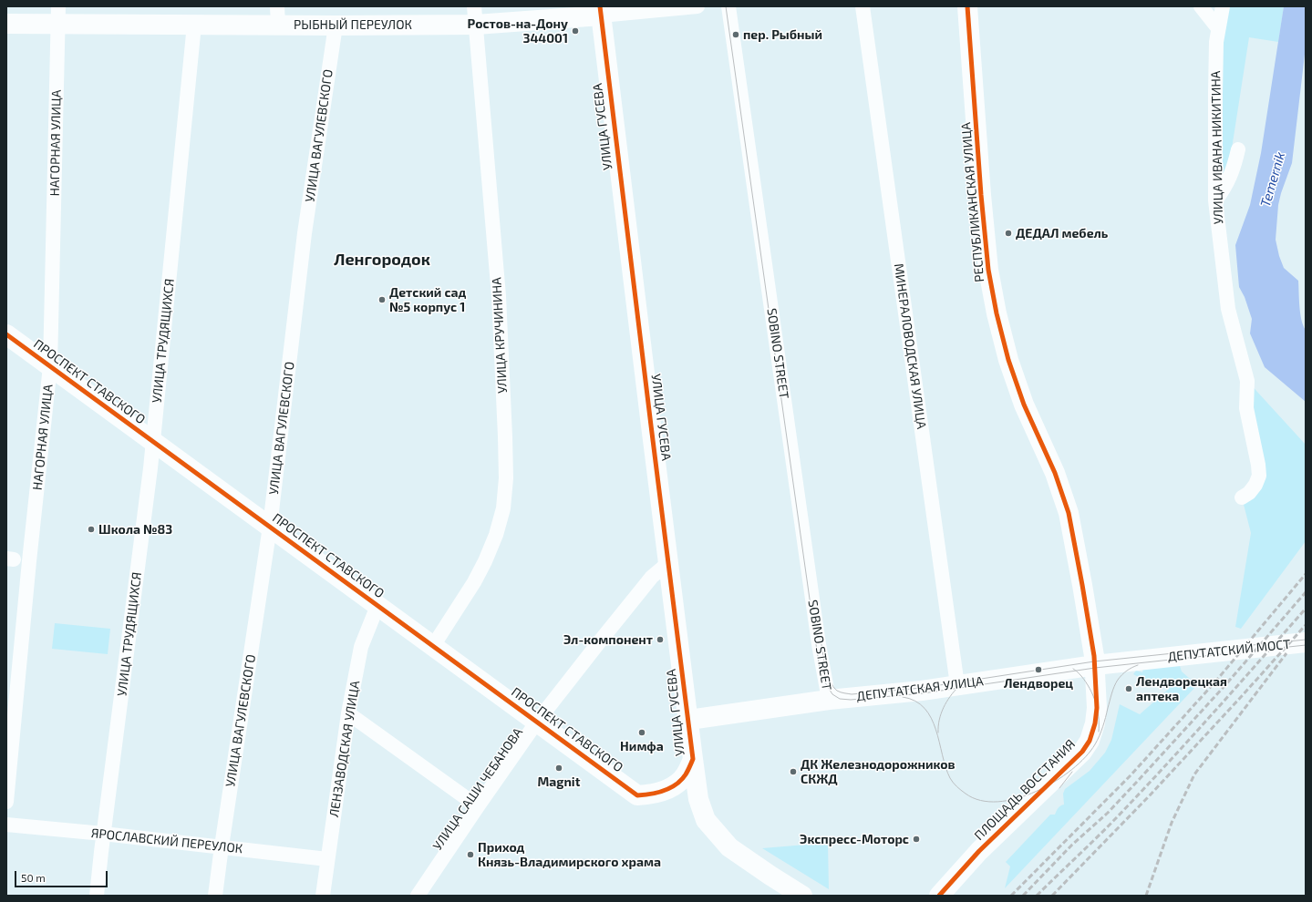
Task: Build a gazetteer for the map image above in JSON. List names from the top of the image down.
{
  "streets": {
    "street": [
      "РЫБНЫЙ ПЕРЕУЛОК",
      "УЛИЦА ГУСЕВА",
      "УЛИЦА ВАГУЛЕВСКОГО",
      "НАГОРНАЯ УЛИЦА",
      "УЛИЦА ИВАНА НИКИТИНА",
      "РЕСПУБЛИКАНСКАЯ УЛИЦА",
      "УЛИЦА КРУЧИНИНА",
      "УЛИЦА ТРУДЯЩИХСЯ",
      "МИНЕРАЛОВОДСКАЯ УЛИЦА",
      "SOBINO STREET",
      "ПРОСПЕКТ СТАВСКОГО",
      "ДЕПУТАТСКИЙ МОСТ",
      "ДЕПУТАТСКАЯ УЛИЦА",
      "ЛЕНЗАВОДСКАЯ УЛИЦА",
      "УЛИЦА САШИ ЧЕБАНОВА",
      "ПЛОЩАДЬ ВОССТАНИЯ",
      "ЯРОСЛАВСКИЙ ПЕРЕУЛОК"
    ]
  },
  "crossings": [
    ["РЫБНЫЙ ПЕРЕУЛОК", "УЛИЦА ГУСЕВА"],
    ["РЫБНЫЙ ПЕРЕУЛОК", "УЛИЦА ВАГУЛЕВСКОГО"],
    ["РЫБНЫЙ ПЕРЕУЛОК", "НАГОРНАЯ УЛИЦА"],
    ["РЫБНЫЙ ПЕРЕУЛОК", "УЛИЦА КРУЧИНИНА"],
    ["РЫБНЫЙ ПЕРЕУЛОК", "УЛИЦА ТРУДЯЩИХСЯ"],
    ["УЛИЦА ГУСЕВА", "ПРОСПЕКТ СТАВСКОГО"],
    ["УЛИЦА ГУСЕВА", "ДЕПУТАТСКАЯ УЛИЦА"],
    ["УЛИЦА ГУСЕВА", "УЛИЦА САШИ ЧЕБАНОВА"],
    ["УЛИЦА ВАГУЛЕВСКОГО", "ПРОСПЕКТ СТАВСКОГО"],
    ["УЛИЦА ВАГУЛЕВСКОГО", "ЯРОСЛАВСКИЙ ПЕРЕУЛОК"],
    ["НАГОРНАЯ УЛИЦА", "ПРОСПЕКТ СТАВСКОГО"],
    ["РЕСПУБЛИКАНСКАЯ УЛИЦА", "ДЕПУТАТСКАЯ УЛИЦА"],
    ["РЕСПУБЛИКАНСКАЯ УЛИЦА", "ПЛОЩАДЬ ВОССТАНИЯ"],
    ["УЛИЦА КРУЧИНИНА", "ПРОСПЕКТ СТАВСКОГО"],
    ["УЛИЦА ТРУДЯЩИХСЯ", "ПРОСПЕКТ СТАВСКОГО"],
    ["УЛИЦА ТРУДЯЩИХСЯ", "ЯРОСЛАВСКИЙ ПЕРЕУЛОК"],
    ["МИНЕРАЛОВОДСКАЯ УЛИЦА", "ДЕПУТАТСКАЯ УЛИЦА"],
    ["SOBINO STREET", "ДЕПУТАТСКАЯ УЛИЦА"],
    ["ПРОСПЕКТ СТАВСКОГО", "ЛЕНЗАВОДСКАЯ УЛИЦА"],
    ["ПРОСПЕКТ СТАВСКОГО", "УЛИЦА САШИ ЧЕБАНОВА"],
    ["ДЕПУТАТСКИЙ МОСТ", "ДЕПУТАТСКАЯ УЛИЦА"],
    ["ДЕПУТАТСКАЯ УЛИЦА", "ПЛОЩАДЬ ВОССТАНИЯ"],
    ["ЛЕНЗАВОДСКАЯ УЛИЦА", "ЯРОСЛАВСКИЙ ПЕРЕУЛОК"]
  ],
  "districts": ["Ленгородок"],
  "water": ["Temernik"],
  "places": [
    "Ростов-на-Дону 344001",
    "пер. Рыбный",
    "ДЕДАЛ мебель",
    "Детский сад №5 корпус 1",
    "Школа №83",
    "Эл-компонент",
    "Лендворец",
    "Лендворецкая аптека",
    "Нимфа",
    "Magnit",
    "ДК Железнодорожников СКЖД",
    "Экспресс-Моторс",
    "Приход Князь-Владимирского храма"
  ],
  "scale_bar": "50 m"
}
